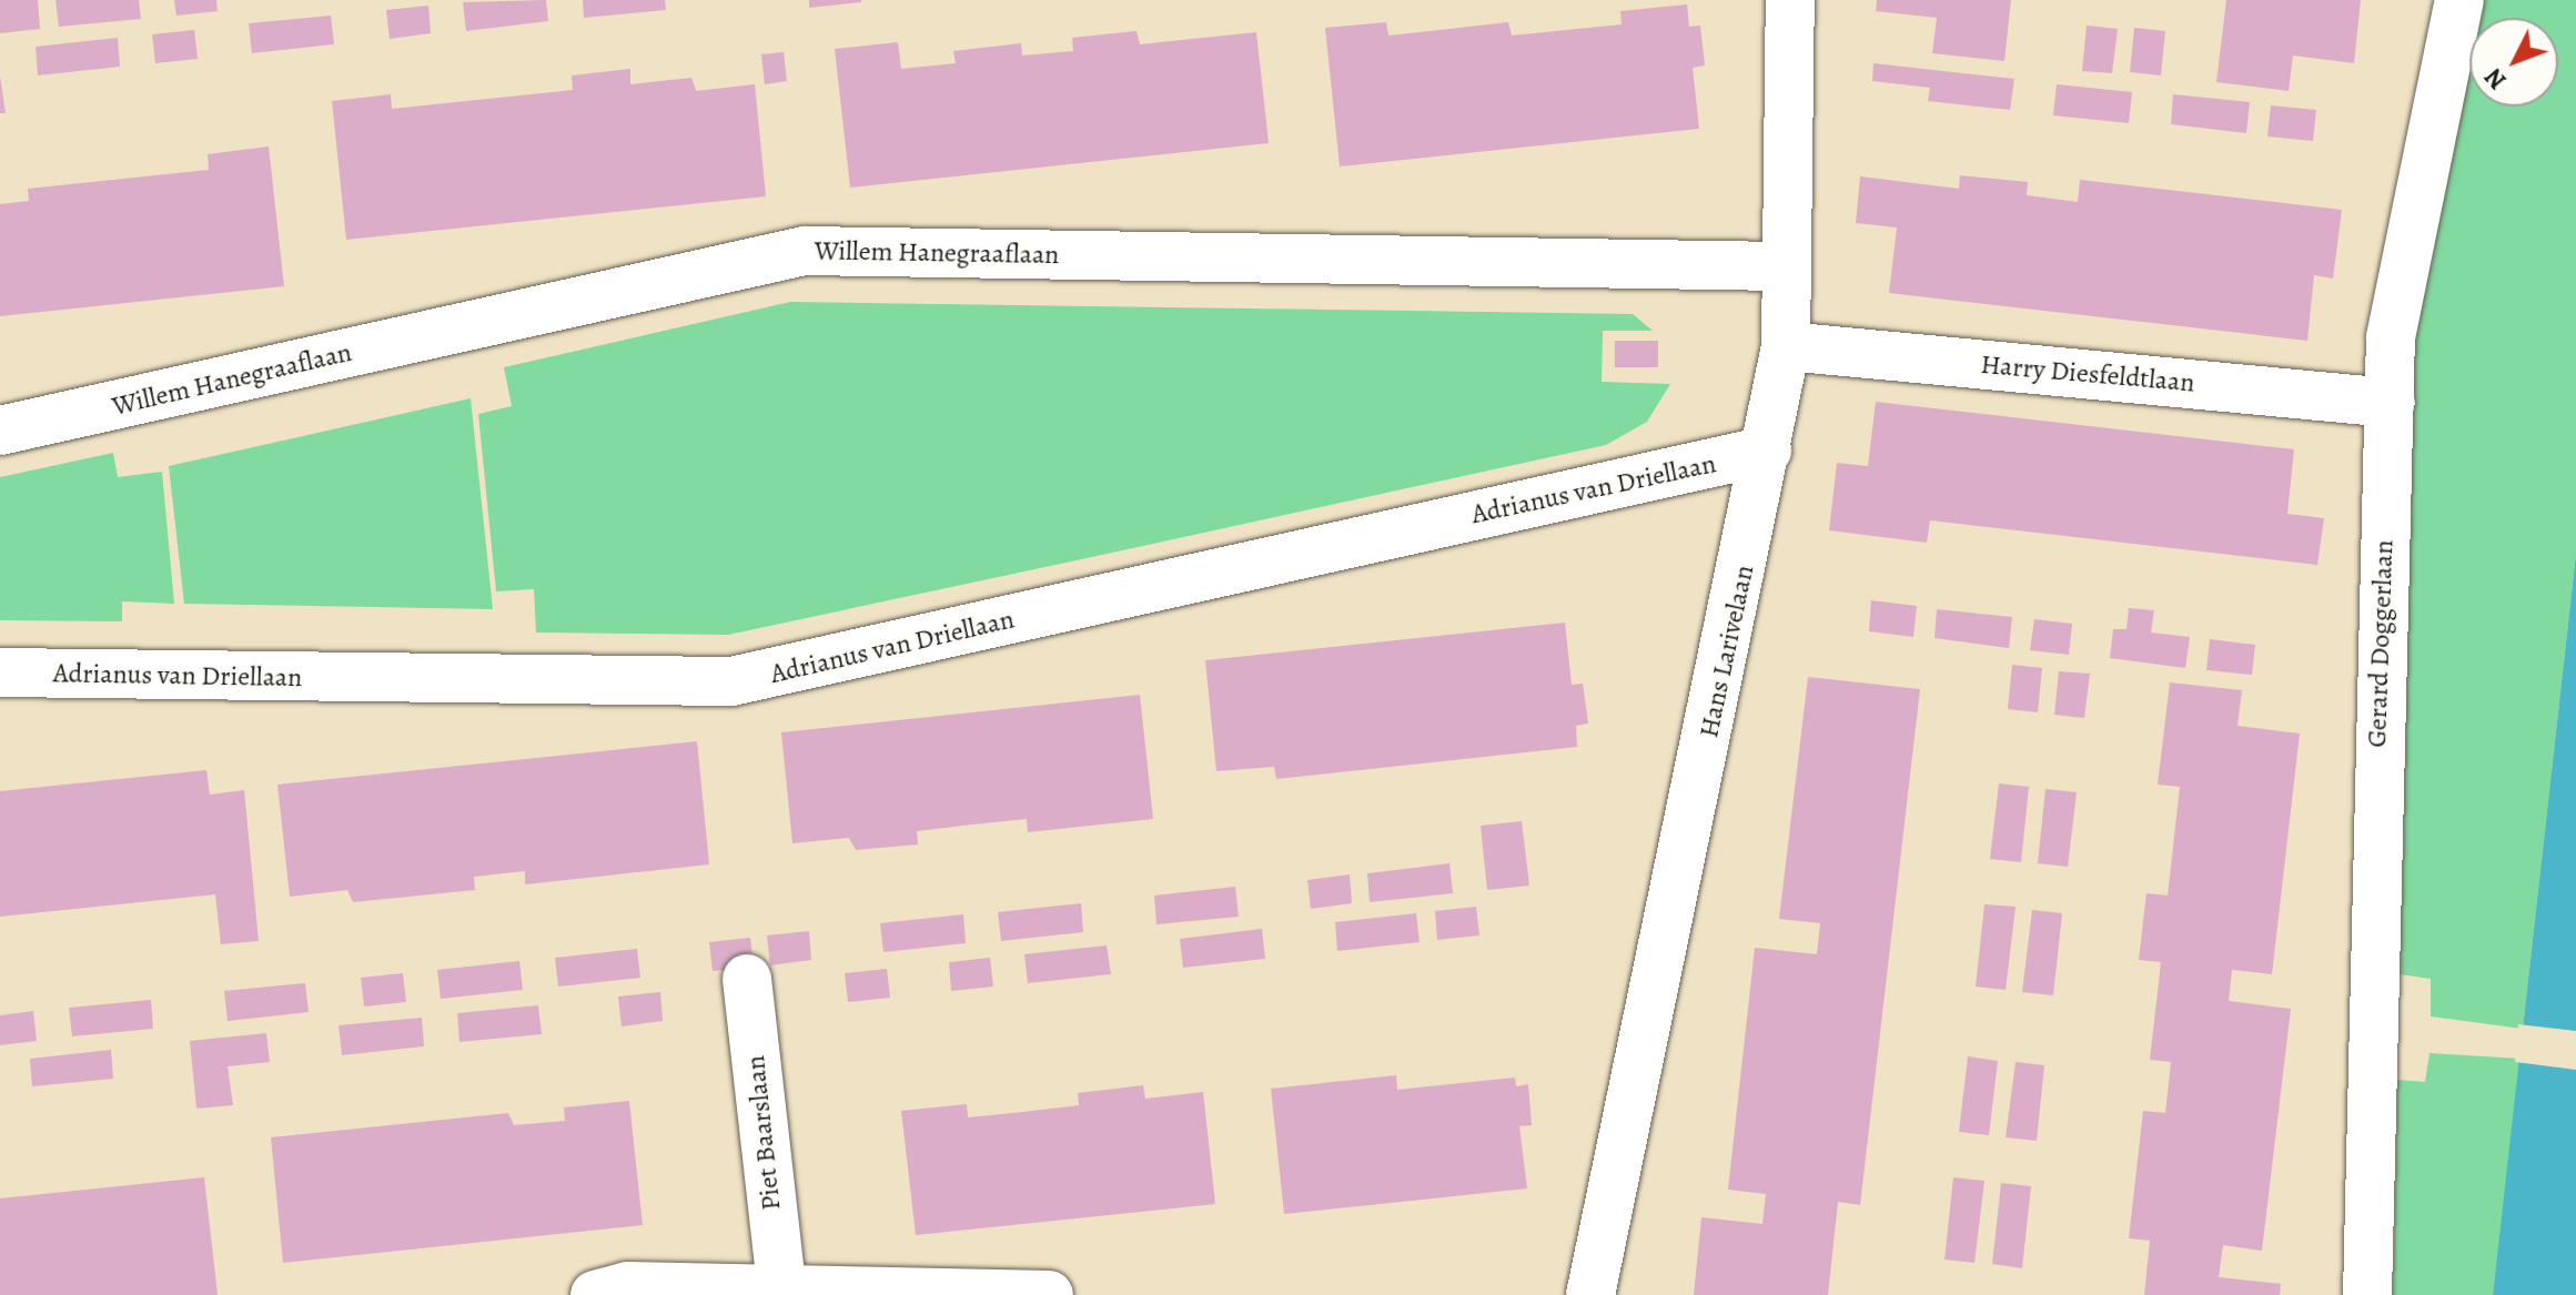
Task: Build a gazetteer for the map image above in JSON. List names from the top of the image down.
{
  "streets": {
    "street": [
      "Willem Hanegraaflaan",
      "Harry Diesfeldtlaan",
      "Adrianus van Driellaan",
      "Gerard Doggerlaan",
      "Hans Larivelaan",
      "Piet Baarslaan"
    ]
  },
  "crossings": [
    ["Willem Hanegraaflaan", "Hans Larivelaan"],
    ["Harry Diesfeldtlaan", "Gerard Doggerlaan"],
    ["Harry Diesfeldtlaan", "Hans Larivelaan"],
    ["Adrianus van Driellaan", "Hans Larivelaan"]
  ],
  "north": "bottom left"
}
